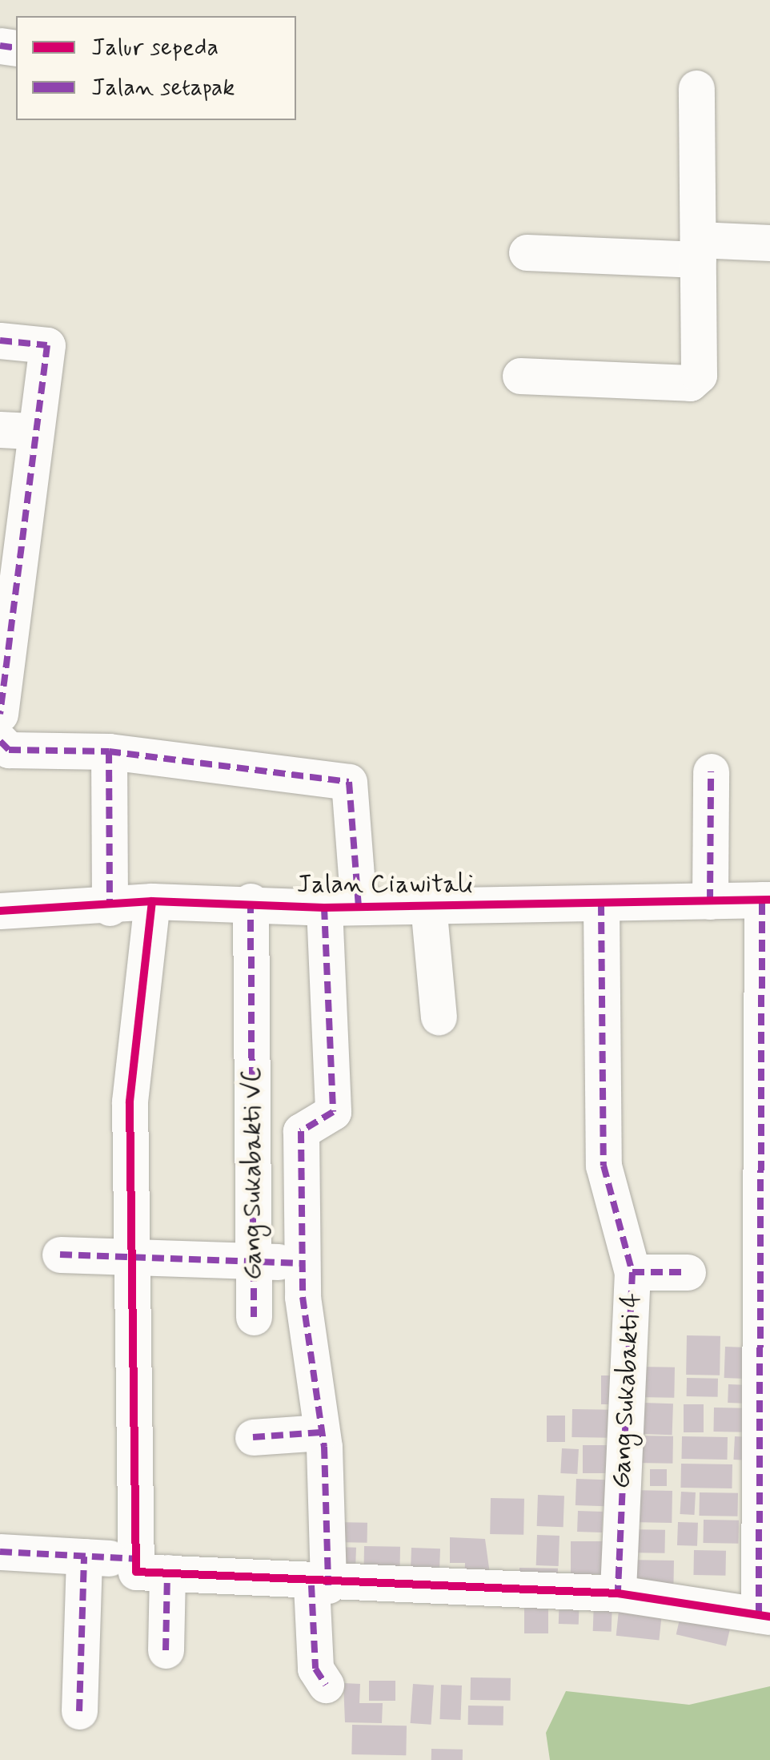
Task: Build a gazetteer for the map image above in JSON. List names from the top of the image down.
{
  "streets": {
    "street": ["Jalan Ciawitali", "Gang Sukabakti VC", "Gang Sukabakti 4"]
  },
  "crossings": [
    ["Jalan Ciawitali", "Gang Sukabakti VC"],
    ["Jalan Ciawitali", "Gang Sukabakti 4"]
  ],
  "legend": ["Jalur sepeda", "Jalan setapak"]
}
